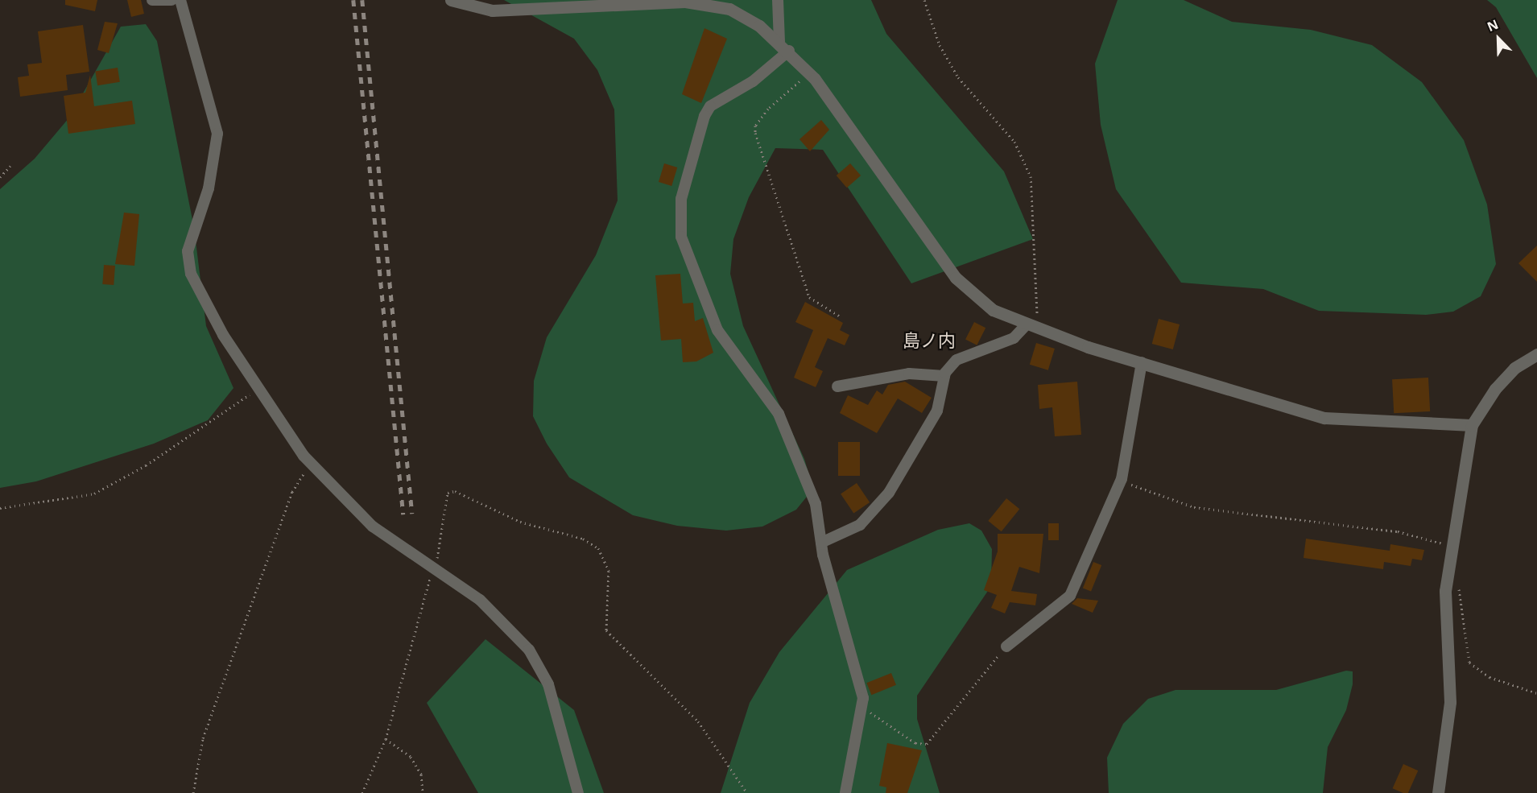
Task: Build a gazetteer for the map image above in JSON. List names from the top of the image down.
{
  "districts": ["島ノ内"],
  "north": "top left"
}
